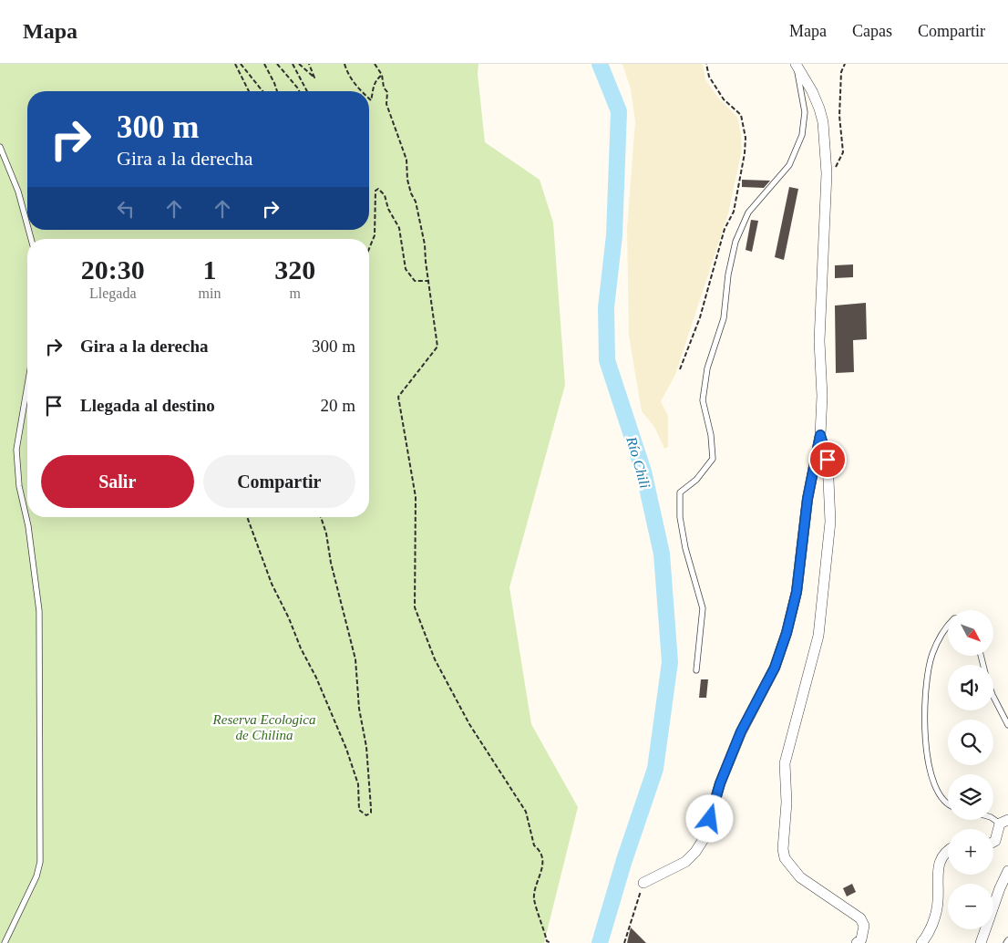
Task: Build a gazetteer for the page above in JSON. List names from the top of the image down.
{
  "water": ["Río Chili"],
  "parks": ["Reserva Ecologica de Chilina"],
  "north": "bottom right",
  "page": {
    "header": "Mapa",
    "nav": ["Mapa", "Capas", "Compartir"],
    "turn": ["300 m", "Gira a la derecha"],
    "eta": [
      "20:30",
      "Llegada",
      "1",
      "min",
      "320",
      "m"
    ],
    "list": [
      {
        "name": "Gira a la derecha",
        "value": "300 m"
      },
      {
        "name": "Llegada al destino",
        "value": "20 m"
      }
    ],
    "buttons": ["Salir", "Compartir"],
    "map_buttons": ["+", "−"]
  }
}
